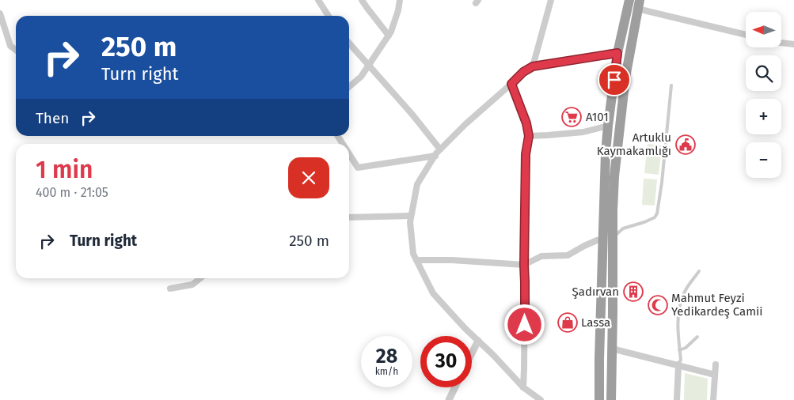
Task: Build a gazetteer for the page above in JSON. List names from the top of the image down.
{
  "places": {
    "supermarket": ["A101"],
    "public building": ["Artuklu Kaymakamlığı"],
    "building": ["Şadırvan"],
    "mosque": ["Mahmut Feyzi Yedikardeş Camii"],
    "shop": ["Lassa"]
  },
  "north": "left",
  "page": {
    "map_buttons": ["+", "−"],
    "turn": ["250 m", "Turn right"],
    "then": "Then",
    "heading": ["1 min", "400 m · 21:05"],
    "list": [
      {
        "name": "Turn right",
        "value": "250 m"
      }
    ],
    "speed": "28 km/h",
    "limit": "30"
  }
}
